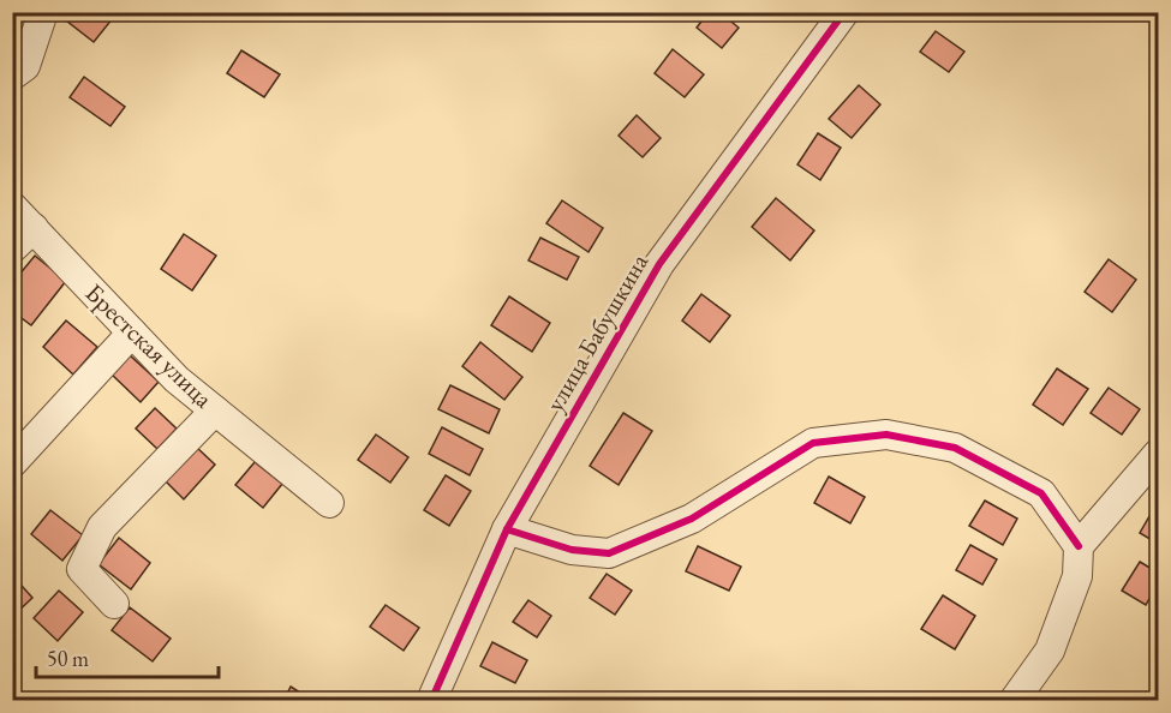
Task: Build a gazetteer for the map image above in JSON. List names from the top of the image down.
{
  "streets": {
    "street": ["улица Бабушкина", "Брестская улица"]
  },
  "scale_bar": "50 m"
}
